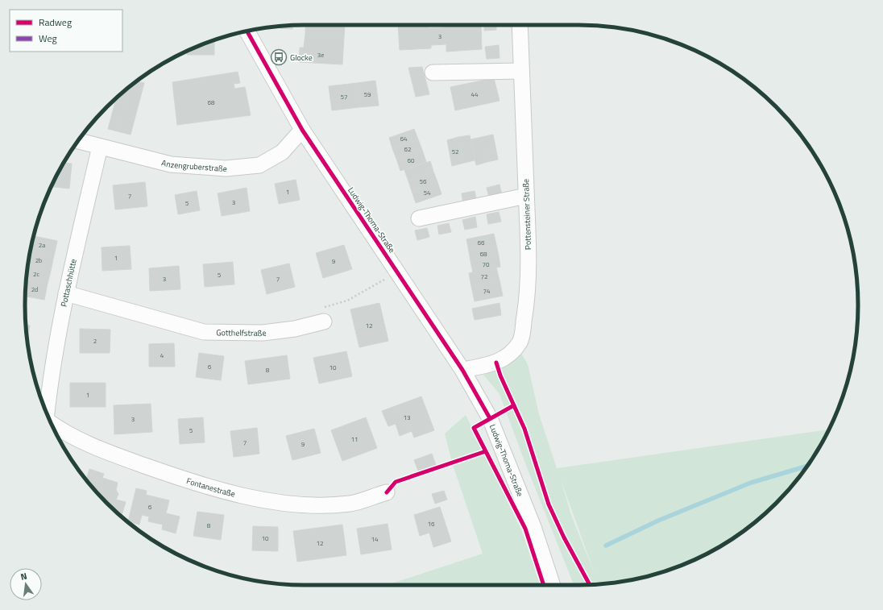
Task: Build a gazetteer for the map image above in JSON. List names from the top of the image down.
{
  "streets": {
    "street": [
      "Anzengruberstraße",
      "Pottensteiner Straße",
      "Ludwig-Thoma-Straße",
      "Pottaschhütte",
      "Gotthelfstraße",
      "Fontanestraße"
    ]
  },
  "crossings": [
    ["Anzengruberstraße", "Ludwig-Thoma-Straße"],
    ["Anzengruberstraße", "Pottaschhütte"],
    ["Pottensteiner Straße", "Ludwig-Thoma-Straße"],
    ["Pottaschhütte", "Gotthelfstraße"]
  ],
  "places": {
    "bus stop": ["Glocke"]
  },
  "house_numbers": [
    "3",
    "3e",
    "59",
    "44",
    "57",
    "68",
    "64",
    "62",
    "52",
    "60",
    "56",
    "1",
    "54",
    "7",
    "3",
    "5",
    "66",
    "2a",
    "68",
    "1",
    "2b",
    "9",
    "70",
    "2c",
    "5",
    "72",
    "3",
    "7",
    "2d",
    "74",
    "12",
    "2",
    "4",
    "6",
    "10",
    "8",
    "1",
    "13",
    "3",
    "5",
    "11",
    "7",
    "9",
    "6",
    "16",
    "8",
    "10",
    "14",
    "12"
  ],
  "legend": ["Radweg", "Weg"],
  "north": "top"
}
